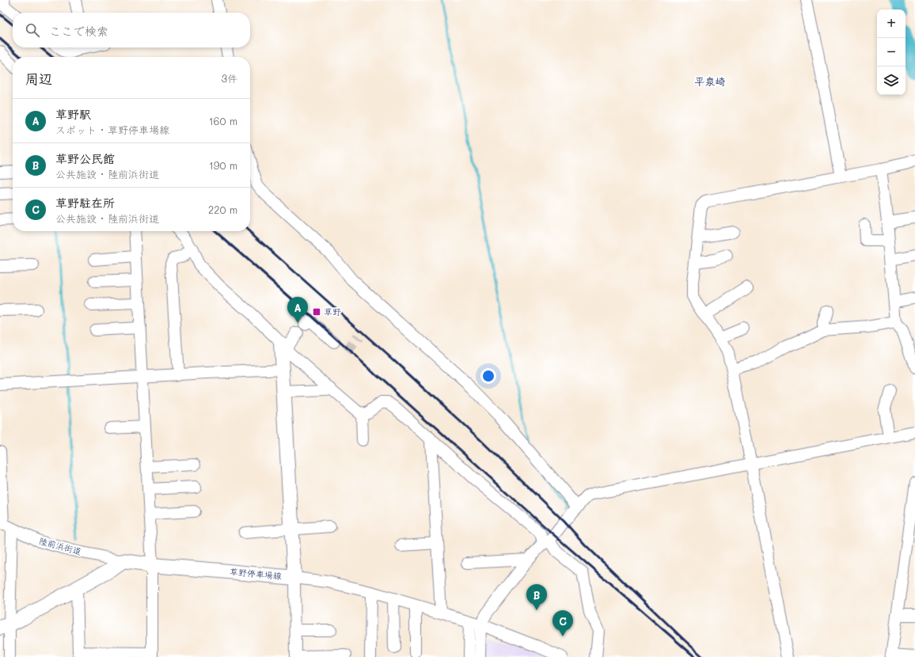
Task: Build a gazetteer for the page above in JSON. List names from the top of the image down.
{
  "streets": {
    "main road": ["草野停車場線"],
    "street": ["陸前浜街道"]
  },
  "crossings": [
    ["陸前浜街道", "草野停車場線"]
  ],
  "districts": ["平泉崎"],
  "places": {
    "transit": ["草野"]
  },
  "page": {
    "map_buttons": ["+", "−"],
    "search": "ここで検索",
    "heading": ["周辺", "3件"],
    "list": [
      {
        "mark": "A",
        "name": "草野駅",
        "note": "スポット · 草野停車場線",
        "value": "160 m"
      },
      {
        "mark": "B",
        "name": "草野公民館",
        "note": "公共施設 · 陸前浜街道",
        "value": "190 m"
      },
      {
        "mark": "C",
        "name": "草野駐在所",
        "note": "公共施設 · 陸前浜街道",
        "value": "220 m"
      }
    ],
    "pins": ["A", "B", "C"]
  }
}
